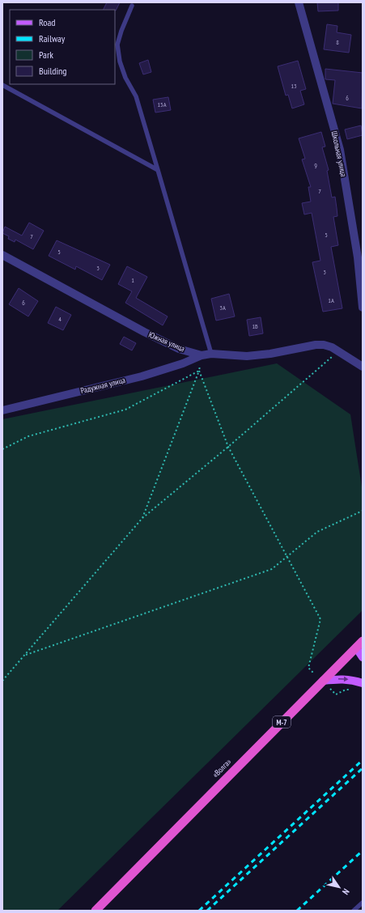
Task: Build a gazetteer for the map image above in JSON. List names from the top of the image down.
{
  "streets": {
    "highway": ["М-7", "«Волга»"],
    "street": ["Школьная улица", "Южная улица", "Радужная улица"]
  },
  "crossings": [
    ["Южная улица", "Радужная улица"]
  ],
  "house_numbers": [
    "8",
    "13",
    "6",
    "15А",
    "9",
    "7",
    "5",
    "7",
    "5",
    "3",
    "3",
    "1",
    "1А",
    "6",
    "3А",
    "4",
    "1Б"
  ],
  "legend": [
    "Road",
    "Railway",
    "Park",
    "Building"
  ],
  "north": "bottom right"
}
